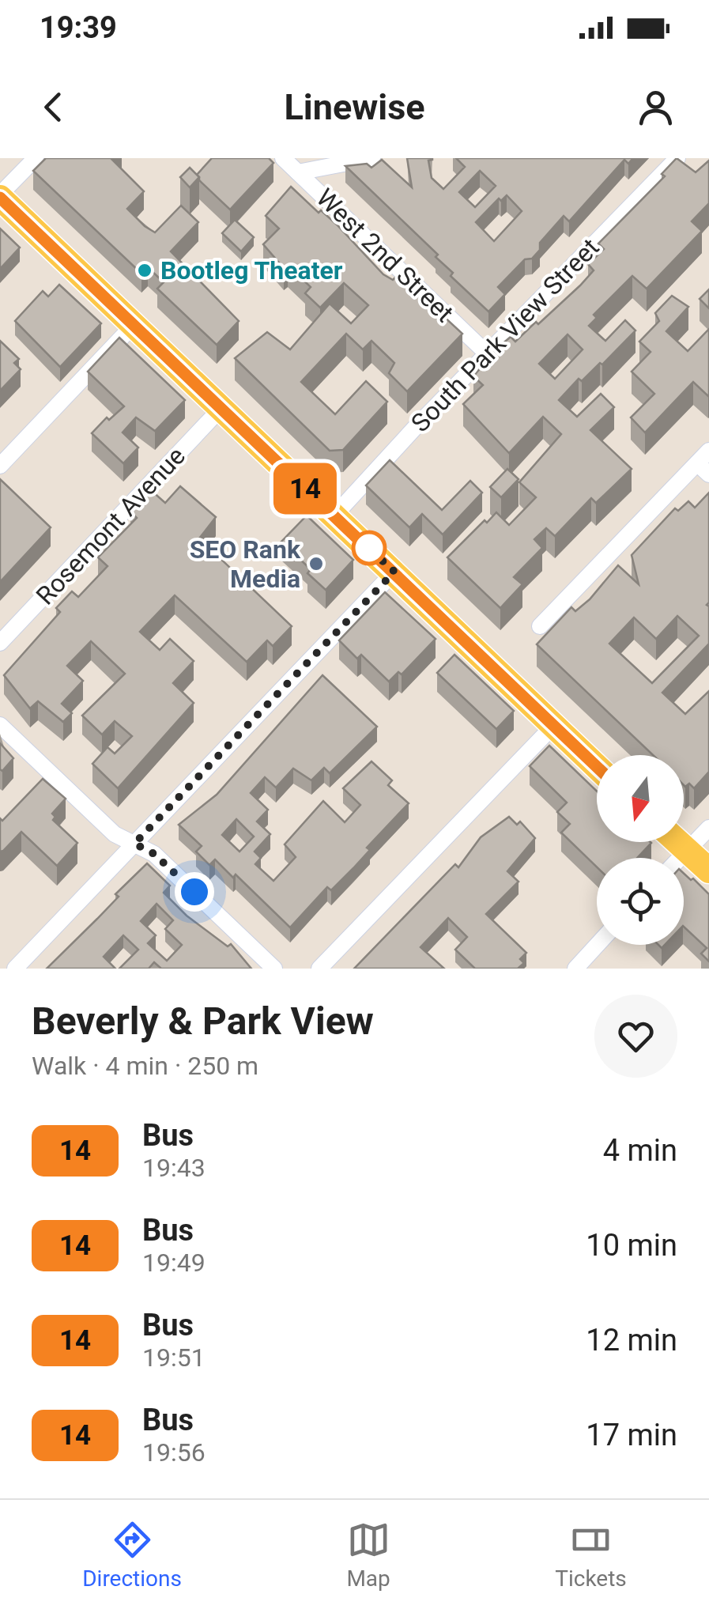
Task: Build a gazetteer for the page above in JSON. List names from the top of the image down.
{
  "streets": {
    "street": ["West 2nd Street", "South Park View Street", "Rosemont Avenue"]
  },
  "crossings": [
    ["West 2nd Street", "South Park View Street"]
  ],
  "places": ["Bootleg Theater", "SEO Rank Media"],
  "lines": ["bus line 14"],
  "north": "bottom",
  "page": {
    "status": "19:39",
    "header": "Linewise",
    "on_map": "14",
    "heading": ["Beverly & Park View", "Walk · 4 min · 250 m"],
    "list": [
      {
        "mark": "14",
        "name": "Bus",
        "note": "19:43",
        "value": "4 min"
      },
      {
        "mark": "14",
        "name": "Bus",
        "note": "19:49",
        "value": "10 min"
      },
      {
        "mark": "14",
        "name": "Bus",
        "note": "19:51",
        "value": "12 min"
      },
      {
        "mark": "14",
        "name": "Bus",
        "note": "19:56",
        "value": "17 min"
      }
    ],
    "tabs": ["Directions", "Map", "Tickets"]
  }
}
